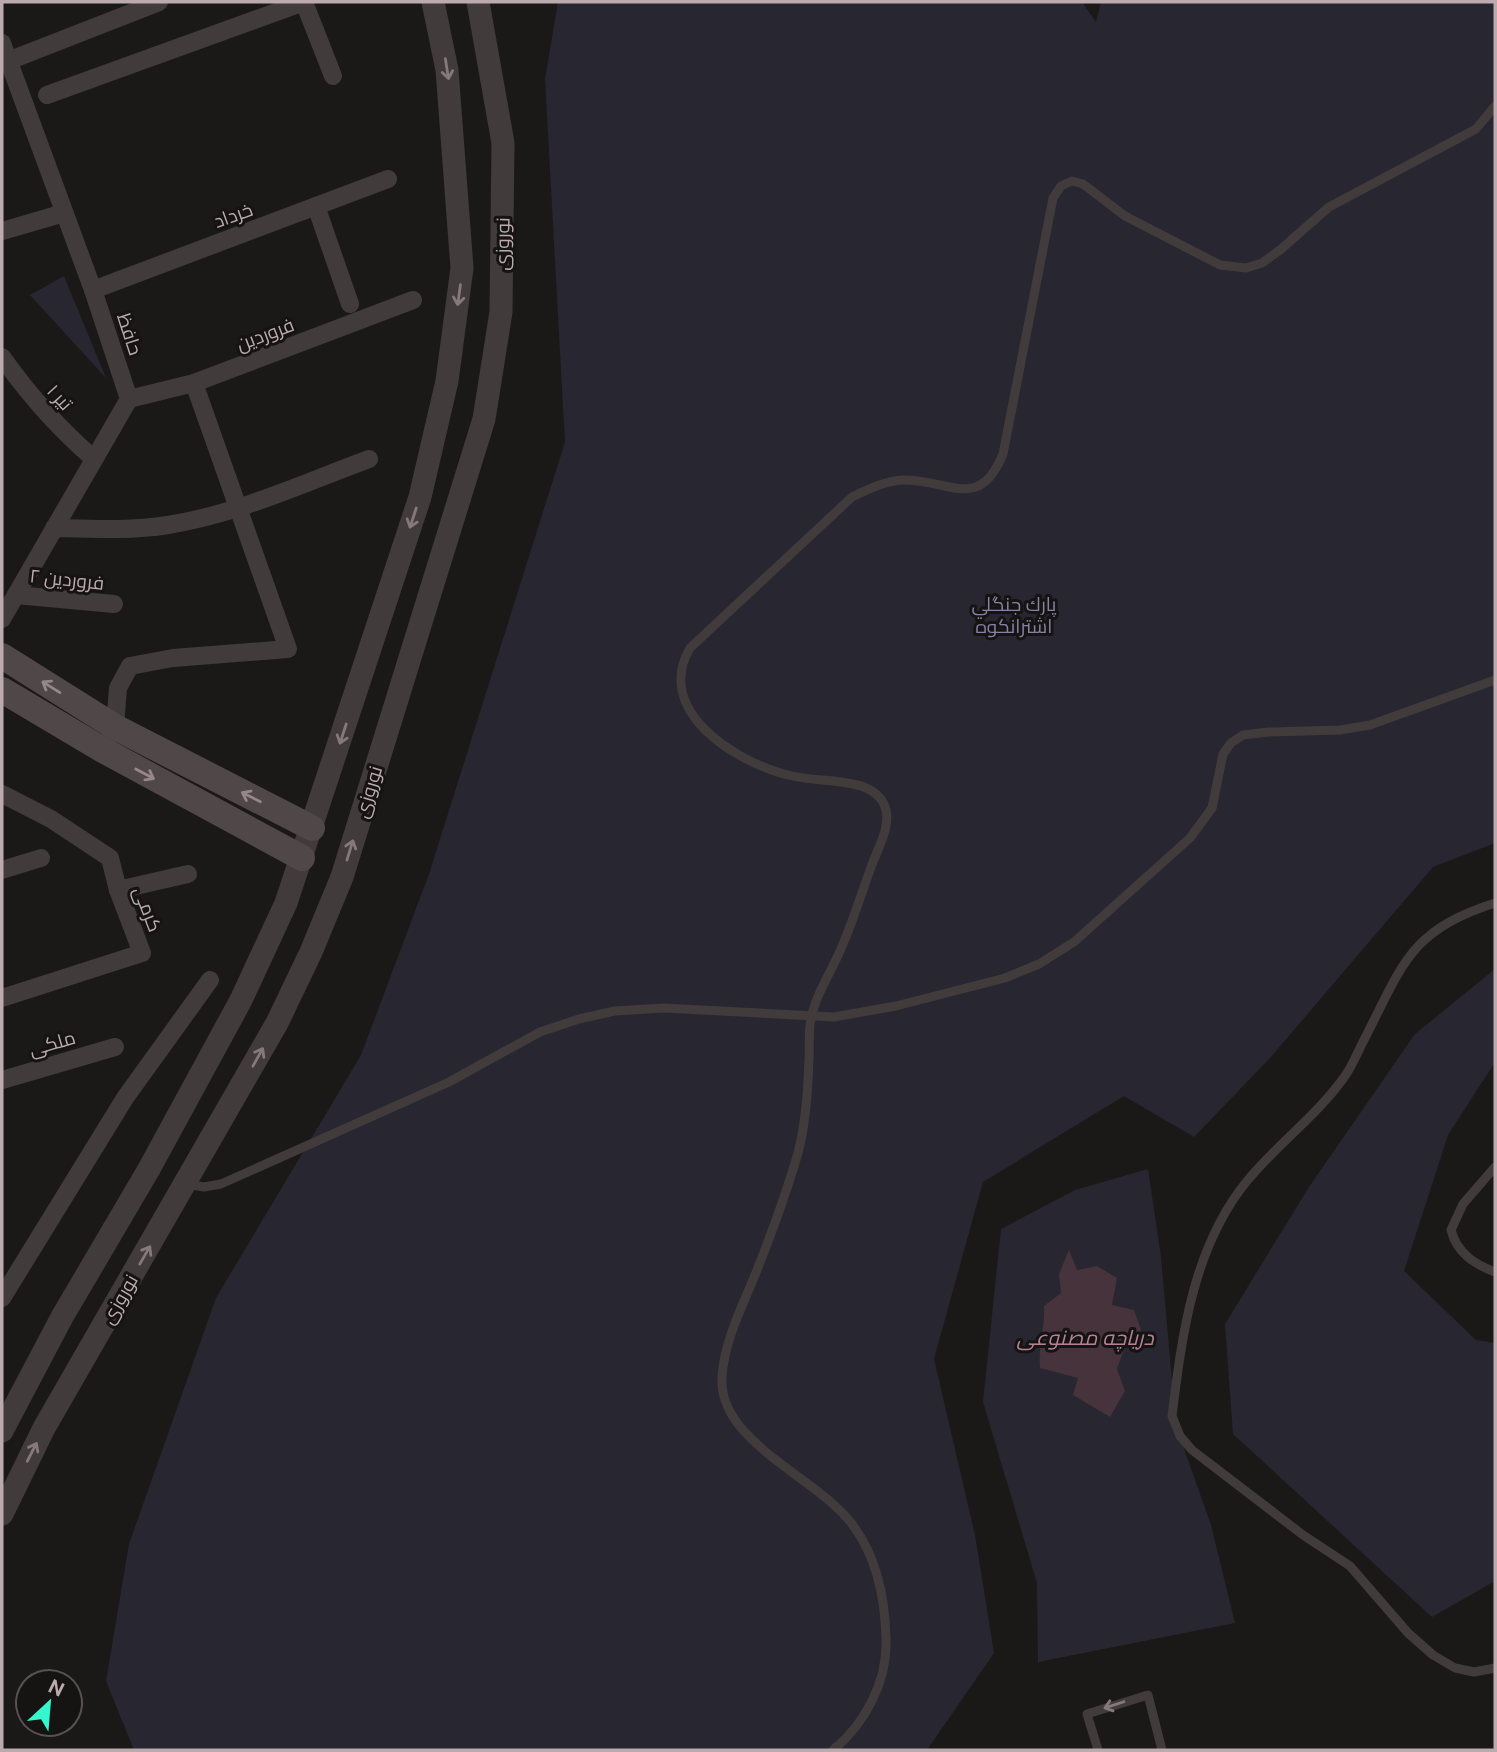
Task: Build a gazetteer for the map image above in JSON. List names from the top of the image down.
{
  "streets": {
    "street": [
      "خرداد",
      "نوروزی",
      "حافظ",
      "فروردین",
      "تیر ۱",
      "فروردین ۲",
      "کرمی",
      "ملکی"
    ]
  },
  "crossings": [
    ["خرداد", "حافظ"],
    ["حافظ", "فروردین"]
  ],
  "water": ["دریاچه مصنوعی"],
  "parks": ["پارك جنگلي اشترانكوه"],
  "north": "top right"
}
